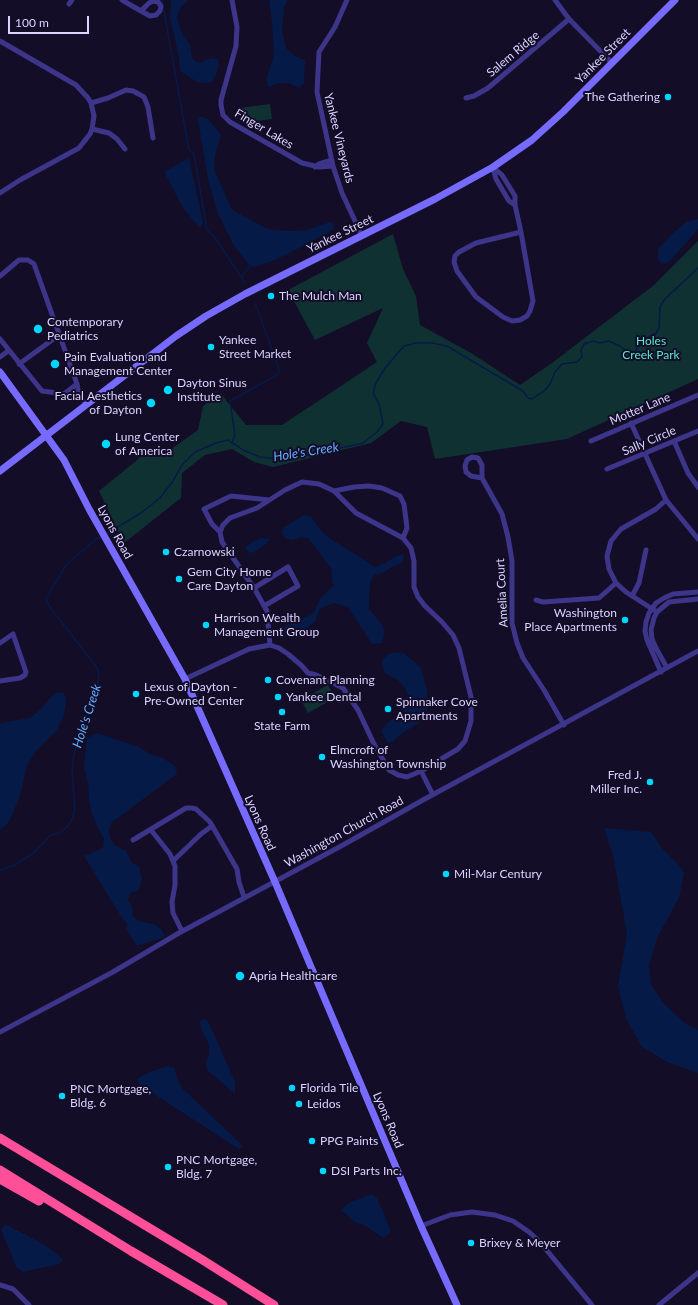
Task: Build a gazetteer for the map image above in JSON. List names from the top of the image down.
{
  "streets": {
    "main road": ["Yankee Street", "Lyons Road"],
    "street": [
      "Salem Ridge",
      "Finger Lakes",
      "Yankee Vineyards",
      "Motter Lane",
      "Sally Circle",
      "Amelia Court",
      "Washington Church Road"
    ]
  },
  "crossings": [
    ["Yankee Street", "Yankee Vineyards"],
    ["Yankee Street", "Lyons Road"],
    ["Finger Lakes", "Yankee Vineyards"],
    ["Lyons Road", "Washington Church Road"],
    ["Amelia Court", "Washington Church Road"]
  ],
  "water": ["Hole's Creek"],
  "parks": ["Holes Creek Park"],
  "places": [
    "The Gathering",
    "The Mulch Man",
    "Contemporary Pediatrics",
    "Yankee Street Market",
    "Pain Evaluation and Management Center",
    "Dayton Sinus Institute",
    "Facial Aesthetics of Dayton",
    "Lung Center of America",
    "Czarnowski",
    "Gem City Home Care Dayton",
    "Washington Place Apartments",
    "Harrison Wealth Management Group",
    "Covenant Planning",
    "Lexus of Dayton - Pre-Owned Center",
    "Yankee Dental",
    "Spinnaker Cove Apartments",
    "State Farm",
    "Elmcroft of Washington Township",
    "Fred J. Miller Inc.",
    "Mil-Mar Century",
    "Apria Healthcare",
    "Florida Tile",
    "PNC Mortgage, Bldg. 6",
    "Leidos",
    "PPG Paints",
    "PNC Mortgage, Bldg. 7",
    "DSI Parts Inc.",
    "Brixey & Meyer"
  ],
  "scale_bar": "100 m"
}
